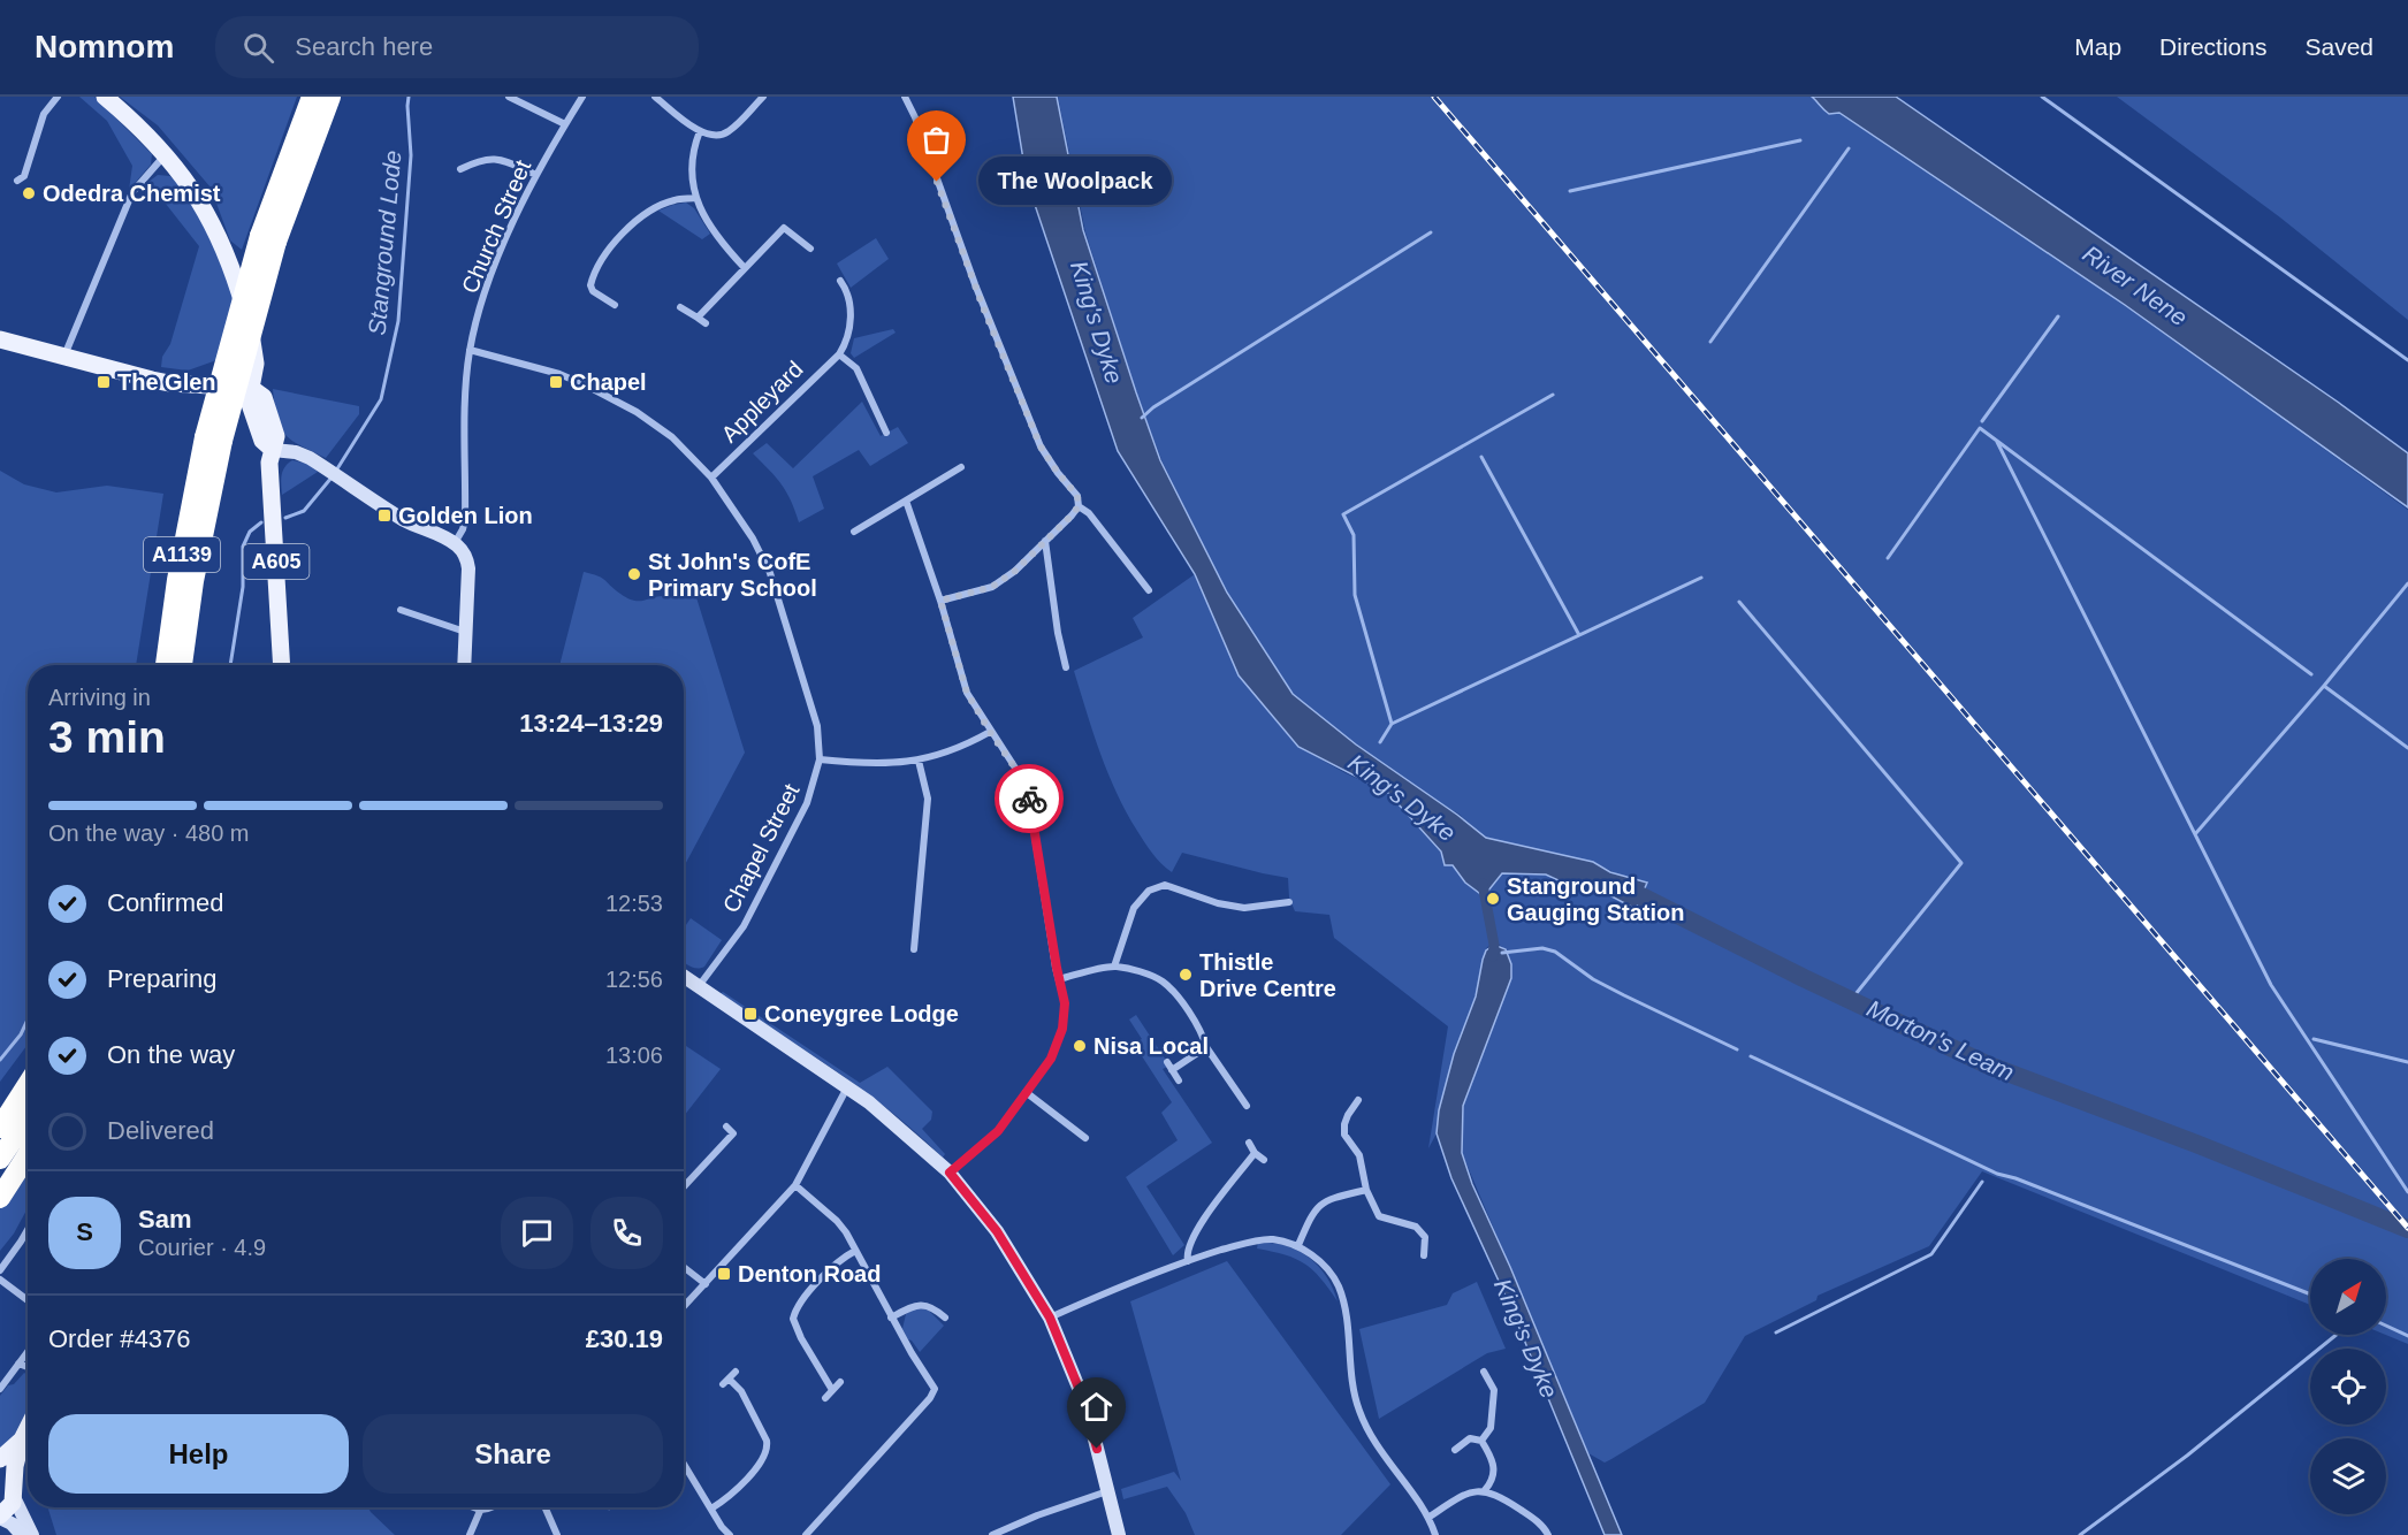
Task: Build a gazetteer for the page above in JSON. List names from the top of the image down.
{
  "streets": {
    "highway": ["A1139"],
    "main road": ["A605"],
    "street": ["Church Street", "Appleyard", "Chapel Street"]
  },
  "crossings": [
    ["Church Street", "Chapel Street"],
    ["Appleyard", "Chapel Street"]
  ],
  "water": [
    "Stanground Lode",
    "River Nene",
    "King's Dyke",
    "Morton's Leam"
  ],
  "places": {
    "other": [
      "The Woolpack",
      "Odedra Chemist",
      "St John's CofE Primary School",
      "Stanground Gauging Station",
      "Thistle Drive Centre",
      "Nisa Local"
    ],
    "transit": [
      "The Glen",
      "Chapel",
      "Golden Lion",
      "Coneygree Lodge",
      "Denton Road"
    ]
  },
  "north": "top right",
  "page": {
    "header": "Nomnom",
    "search": "Search here",
    "nav": ["Map", "Directions", "Saved"],
    "bubble": "The Woolpack",
    "heading": ["3 min", "Arriving in", "13:24–13:29"],
    "panel": [
      "Sam",
      "Courier · 4.9",
      "Order #4376",
      "£30.19"
    ],
    "bar": "On the way · 480 m",
    "list": [
      ["Confirmed", "12:53"],
      ["Preparing", "12:56"],
      ["On the way", "13:06"],
      "Delivered"
    ],
    "round": "S",
    "buttons": ["Help", "Share"]
  }
}
